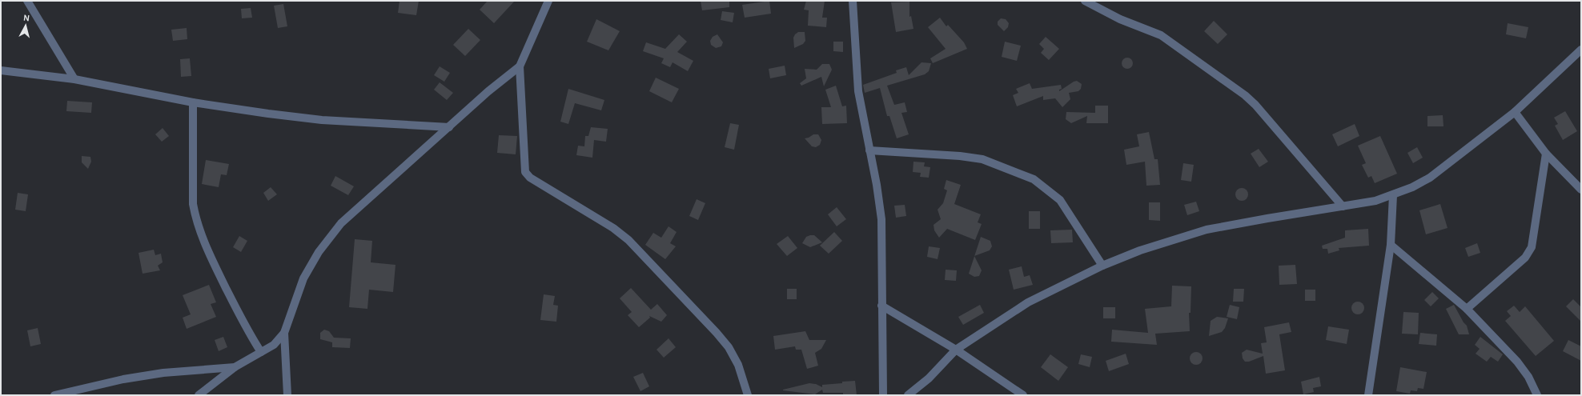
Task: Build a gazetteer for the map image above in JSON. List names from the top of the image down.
{
  "north": "top"
}
